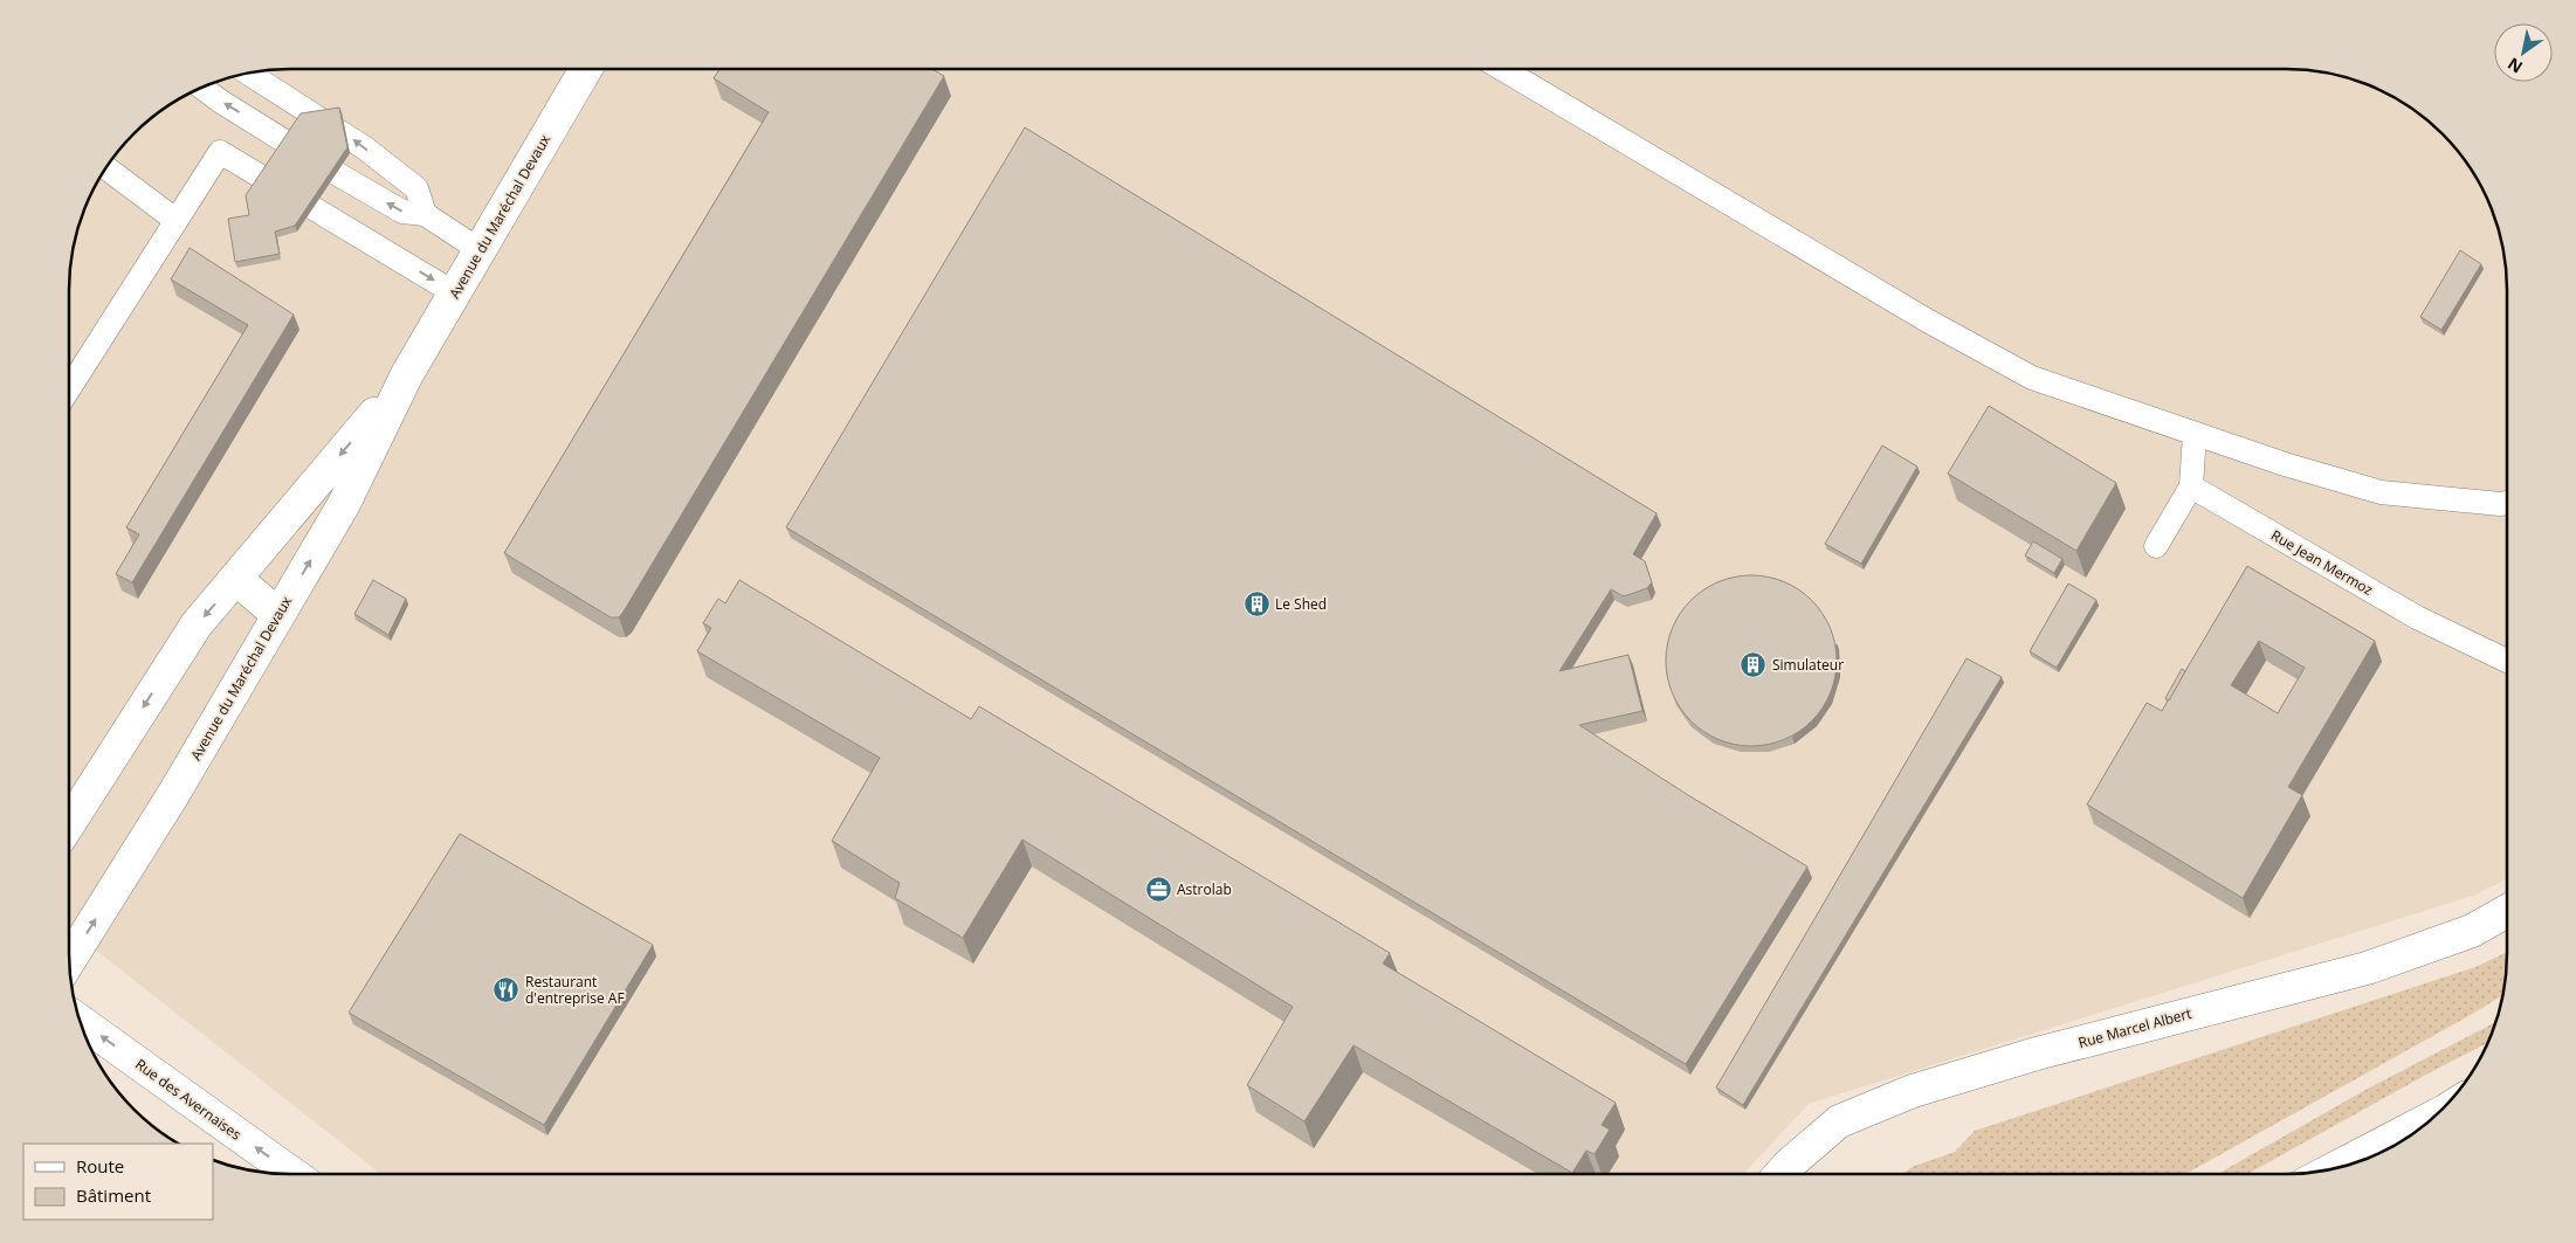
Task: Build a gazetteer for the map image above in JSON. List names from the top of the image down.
{
  "streets": {
    "main road": ["Avenue du Maréchal Devaux", "Rue Marcel Albert", "Rue des Avernaises"],
    "lane": ["Rue Jean Mermoz"]
  },
  "one_way": ["Rue des Avernaises"],
  "places": {
    "building": ["Le Shed", "Simulateur"],
    "office": ["Astrolab"],
    "restaurant": ["Restaurant d'entreprise AF"]
  },
  "legend": ["Route", "Bâtiment"],
  "north": "bottom left"
}
